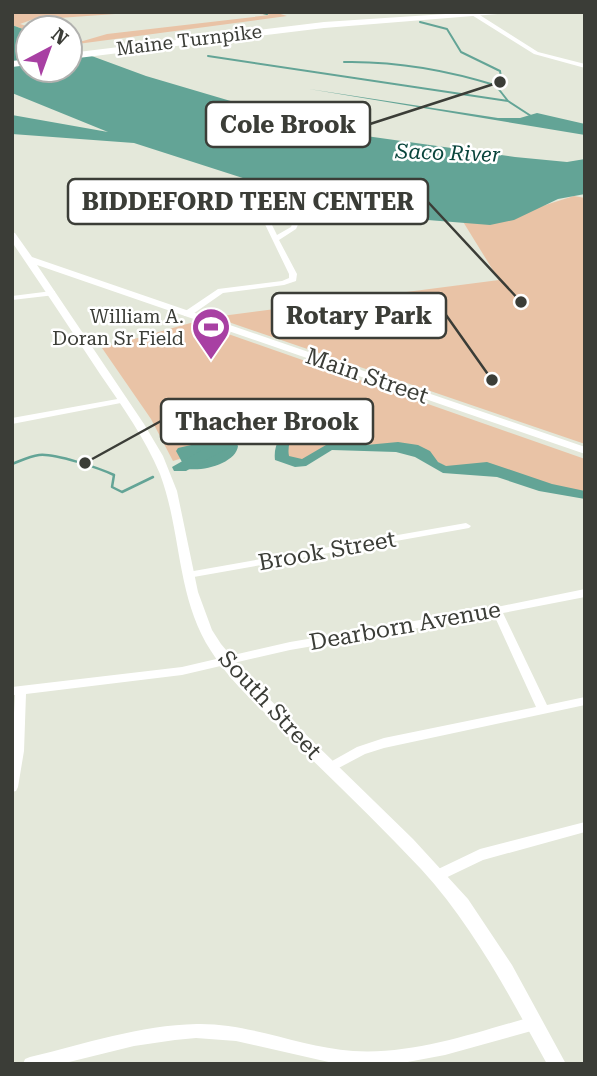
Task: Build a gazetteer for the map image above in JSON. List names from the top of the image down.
{
  "streets": {
    "highway": ["Maine Turnpike"],
    "street": [
      "Main Street",
      "Brook Street",
      "Dearborn Avenue",
      "South Street"
    ]
  },
  "crossings": [
    ["Main Street", "South Street"],
    ["Brook Street", "South Street"],
    ["Dearborn Avenue", "South Street"]
  ],
  "water": ["Saco River"],
  "places": {
    "other": [
      "Cole Brook",
      "BIDDEFORD TEEN CENTER",
      "Rotary Park",
      "Thacher Brook"
    ],
    "sports": ["William A. Doran Sr Field"]
  },
  "north": "top right"
}
